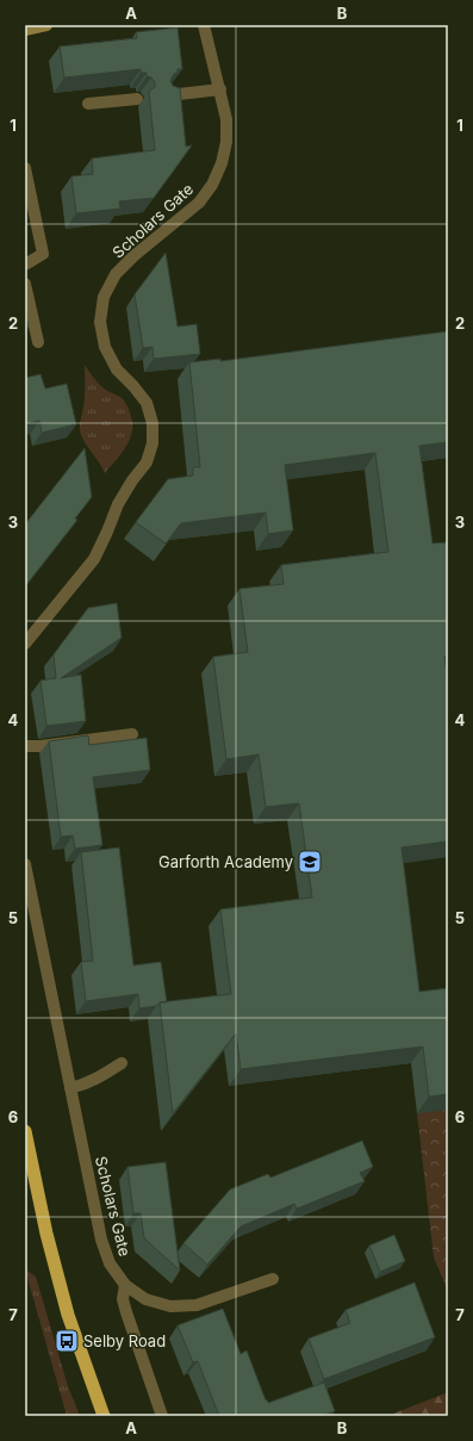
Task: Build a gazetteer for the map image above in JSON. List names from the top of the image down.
{
  "streets": {
    "street": ["Scholars Gate"]
  },
  "places": {
    "school or university": ["Garforth Academy"],
    "bus stop": ["Selby Road"]
  },
  "grid": {
    "columns": ["A", "B"],
    "rows": [
      "1",
      "2",
      "3",
      "4",
      "5",
      "6",
      "7"
    ]
  }
}
